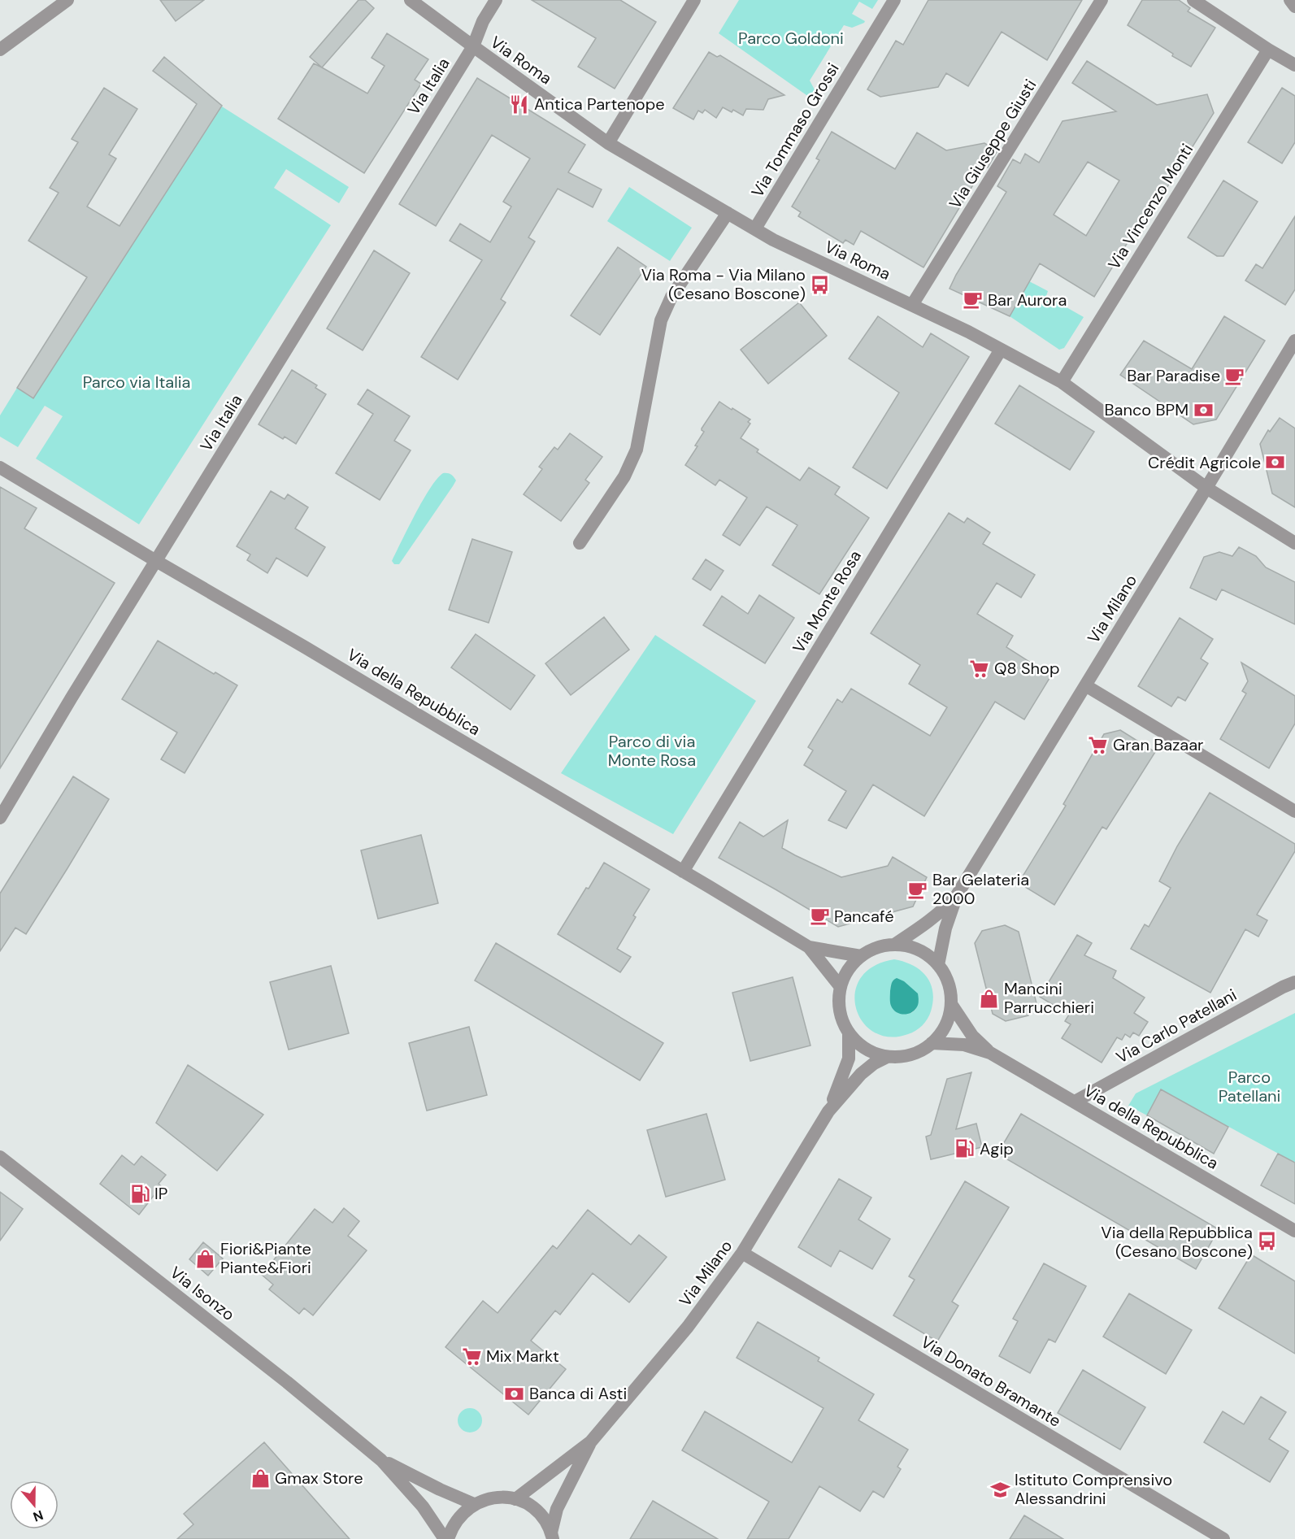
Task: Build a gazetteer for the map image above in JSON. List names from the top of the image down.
{
  "streets": {
    "street": [
      "Via Roma",
      "Via Italia",
      "Via Tommaso Grossi",
      "Via Giuseppe Giusti",
      "Via Vincenzo Monti",
      "Via Monte Rosa",
      "Via Milano",
      "Via della Repubblica",
      "Via Carlo Patellani",
      "Via Isonzo",
      "Via Donato Bramante"
    ]
  },
  "crossings": [
    ["Via Roma", "Via Italia"],
    ["Via Roma", "Via Tommaso Grossi"],
    ["Via Roma", "Via Giuseppe Giusti"],
    ["Via Roma", "Via Vincenzo Monti"],
    ["Via Roma", "Via Monte Rosa"],
    ["Via Roma", "Via Milano"],
    ["Via Italia", "Via della Repubblica"],
    ["Via Monte Rosa", "Via della Repubblica"],
    ["Via Milano", "Via della Repubblica"],
    ["Via Milano", "Via Donato Bramante"],
    ["Via della Repubblica", "Via Carlo Patellani"]
  ],
  "parks": [
    "Parco Goldoni",
    "Parco via Italia",
    "Parco di via Monte Rosa",
    "Parco Patellani"
  ],
  "places": {
    "restaurant": ["Antica Partenope"],
    "bus stop": ["Via Roma - Via Milano (Cesano Boscone)", "Via della Repubblica (Cesano Boscone)"],
    "cafe": [
      "Bar Aurora",
      "Bar Paradise",
      "Bar Gelateria 2000",
      "Pancafé"
    ],
    "bank": ["Banco BPM", "Crédit Agricole", "Banca di Asti"],
    "supermarket": ["Q8 Shop", "Gran Bazaar", "Mix Markt"],
    "shop": ["Mancini Parrucchieri", "Fiori&Piante Piante&Fiori", "Gmax Store"],
    "fuel station": ["Agip", "IP"],
    "school or university": ["Istituto Comprensivo Alessandrini"]
  },
  "north": "bottom"
}
